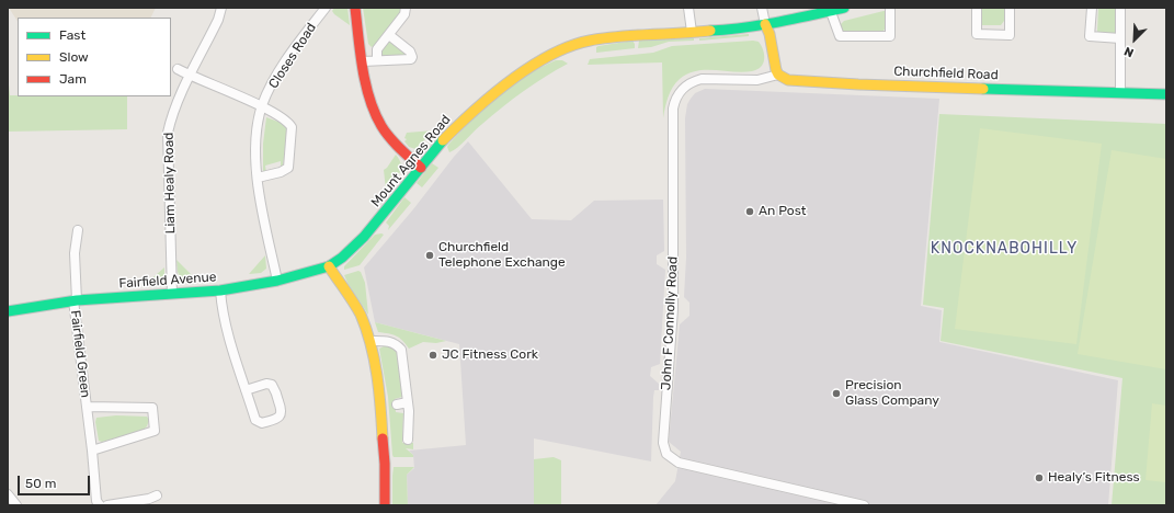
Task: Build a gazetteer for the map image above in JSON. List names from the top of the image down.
{
  "streets": {
    "street": [
      "Closes Road",
      "Churchfield Road",
      "Mount Agnes Road",
      "Liam Healy Road",
      "Fairfield Avenue",
      "John F Connolly Road",
      "Fairfield Green"
    ]
  },
  "crossings": [
    ["Closes Road", "Fairfield Avenue"],
    ["Churchfield Road", "John F Connolly Road"],
    ["Mount Agnes Road", "Fairfield Avenue"],
    ["Liam Healy Road", "Fairfield Avenue"],
    ["Fairfield Avenue", "Fairfield Green"]
  ],
  "districts": ["KNOCKNABOHILLY"],
  "places": [
    "An Post",
    "Churchfield Telephone Exchange",
    "JC Fitness Cork",
    "Precision Glass Company",
    "Healy’s Fitness"
  ],
  "legend": ["Fast", "Slow", "Jam"],
  "scale_bar": "50 m",
  "north": "bottom left"
}
